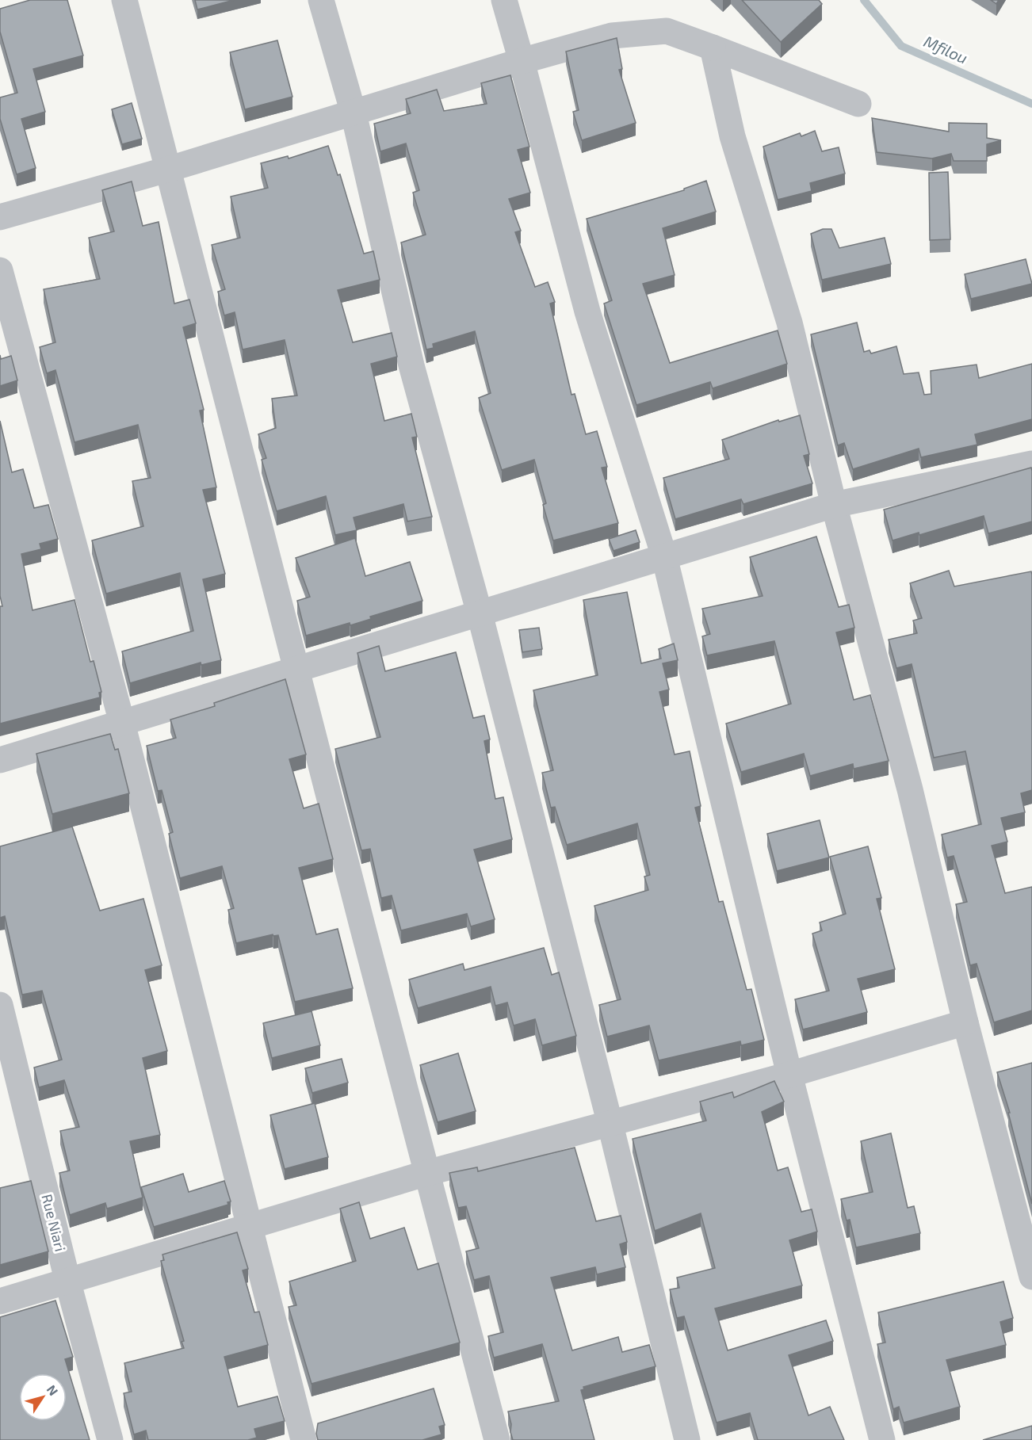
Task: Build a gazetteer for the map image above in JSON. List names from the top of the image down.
{
  "streets": {
    "street": ["Rue Niari"]
  },
  "water": ["Mfilou"],
  "north": "top right"
}
